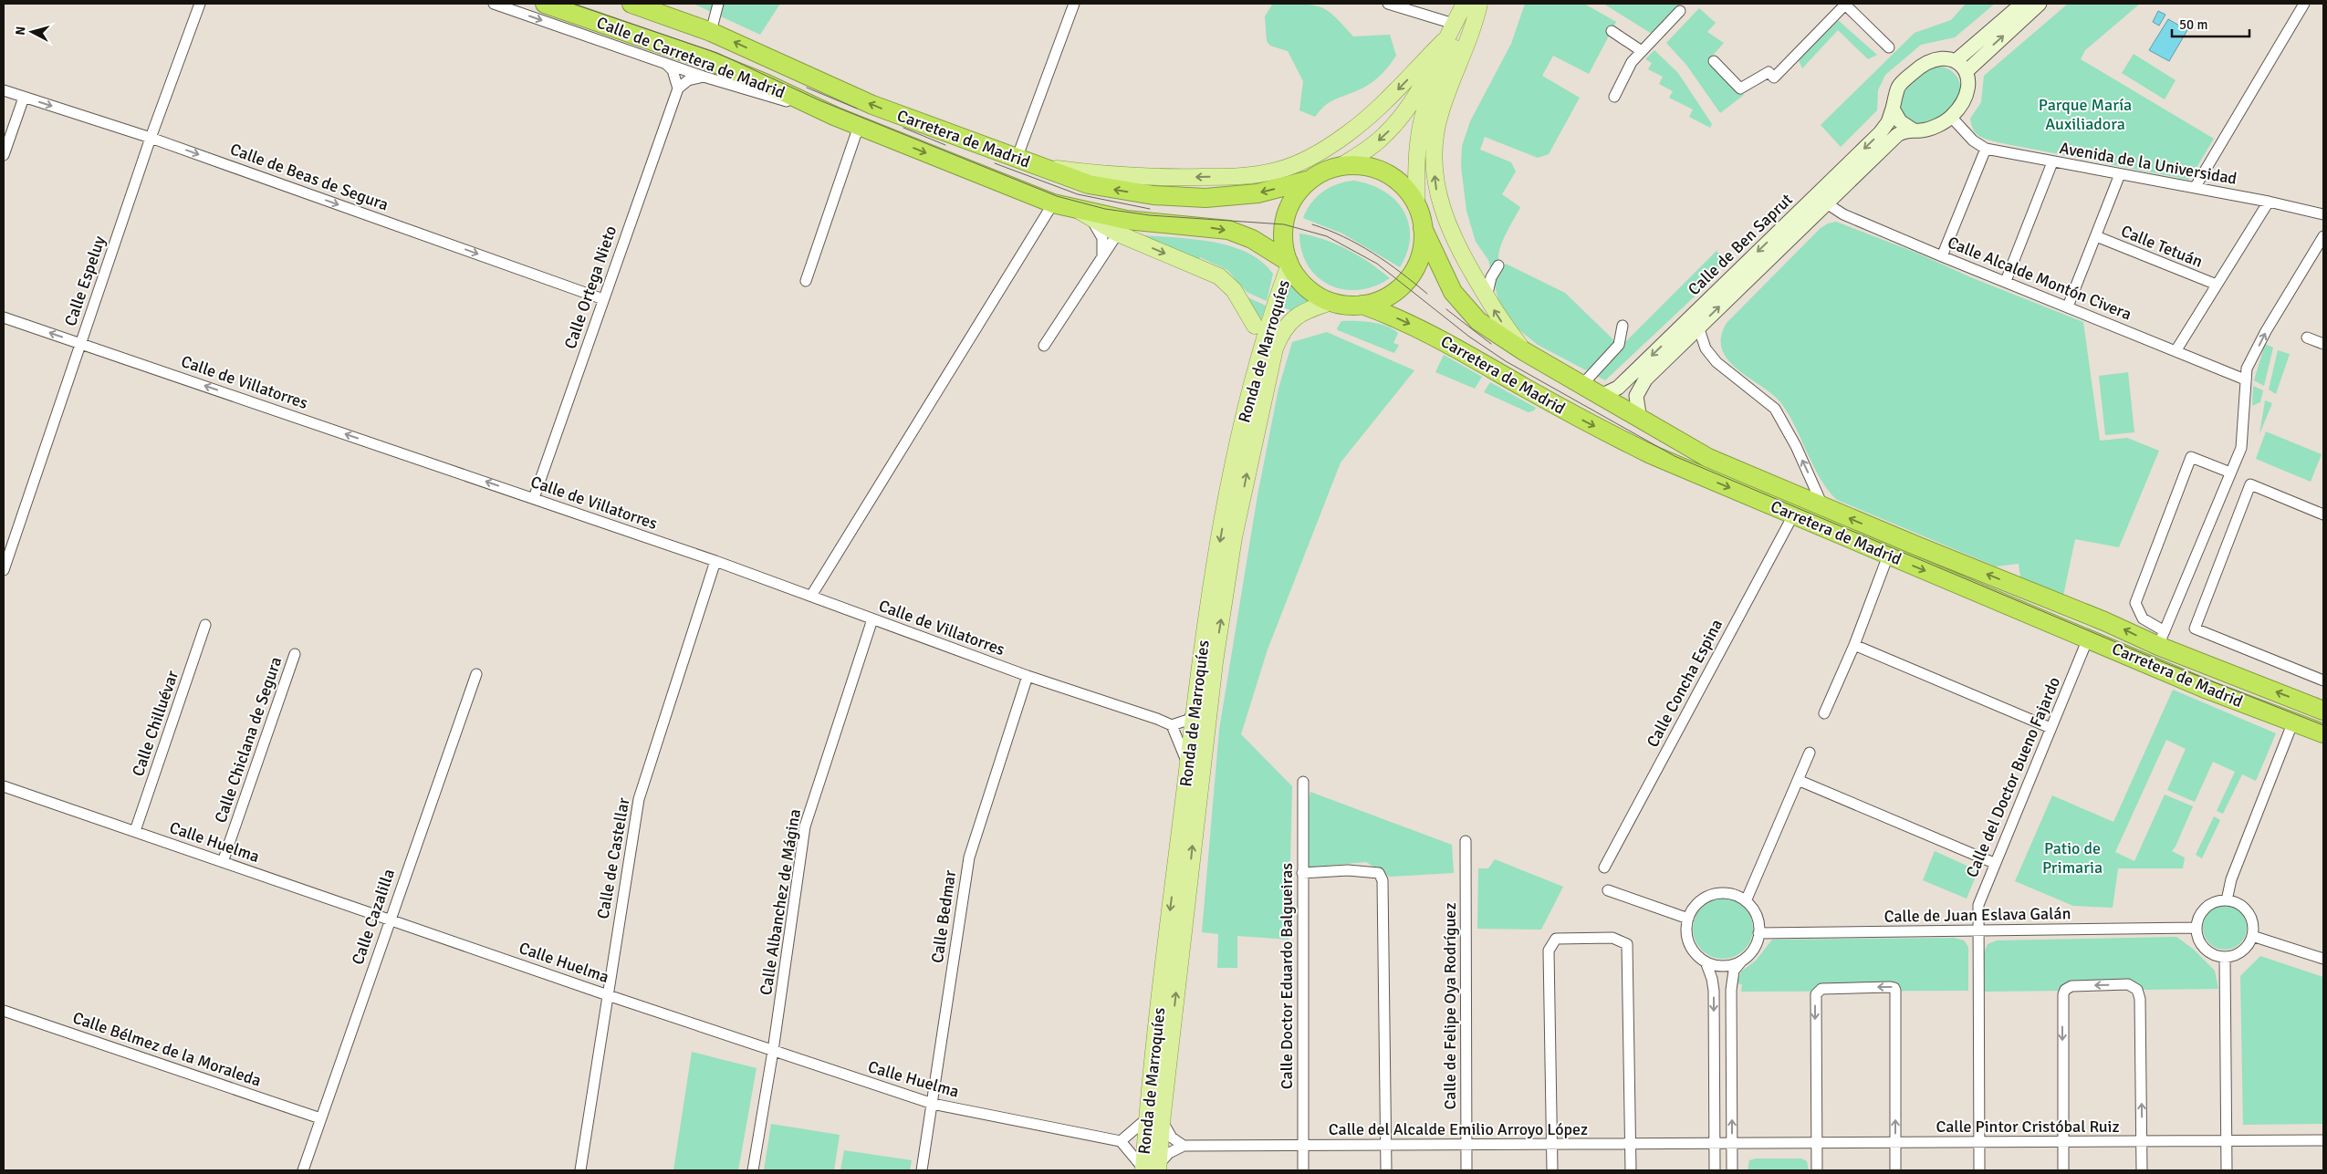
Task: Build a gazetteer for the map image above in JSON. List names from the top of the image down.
{
  "streets": {
    "highway": ["Calle de Carretera de Madrid", "Carretera de Madrid"],
    "main road": ["Ronda de Marroquíes"],
    "street": [
      "Avenida de la Universidad",
      "Calle de Beas de Segura",
      "Calle de Ben Saprut",
      "Calle Tetuán",
      "Calle Alcalde Montón Civera",
      "Calle Espeluy",
      "Calle Ortega Nieto",
      "Calle de Villatorres",
      "Calle Concha Espina",
      "Calle Chilluévar",
      "Calle Chiclana de Segura",
      "Calle del Doctor Bueno Fajardo",
      "Calle Huelma",
      "Calle de Castellar",
      "Calle Albanchez de Mágina",
      "Calle de Juan Eslava Galán",
      "Calle Cazalilla",
      "Calle Bedmar",
      "Calle Doctor Eduardo Balgueiras",
      "Calle de Felipe Oya Rodríguez",
      "Calle Bélmez de la Moraleda",
      "Calle Pintor Cristóbal Ruiz",
      "Calle del Alcalde Emilio Arroyo López"
    ]
  },
  "crossings": [
    ["Calle de Carretera de Madrid", "Carretera de Madrid"],
    ["Carretera de Madrid", "Calle de Ben Saprut"],
    ["Carretera de Madrid", "Ronda de Marroquíes"],
    ["Carretera de Madrid", "Calle Concha Espina"],
    ["Carretera de Madrid", "Calle del Doctor Bueno Fajardo"],
    ["Avenida de la Universidad", "Calle de Ben Saprut"],
    ["Calle de Beas de Segura", "Calle Espeluy"],
    ["Calle de Beas de Segura", "Calle Ortega Nieto"],
    ["Calle de Ben Saprut", "Calle Alcalde Montón Civera"],
    ["Calle Espeluy", "Calle de Villatorres"],
    ["Calle Ortega Nieto", "Calle de Villatorres"],
    ["Calle de Villatorres", "Calle de Castellar"],
    ["Calle de Villatorres", "Calle Albanchez de Mágina"],
    ["Calle de Villatorres", "Calle Bedmar"],
    ["Calle Chilluévar", "Calle Huelma"],
    ["Calle Chiclana de Segura", "Calle Huelma"],
    ["Calle del Doctor Bueno Fajardo", "Calle de Juan Eslava Galán"],
    ["Calle del Doctor Bueno Fajardo", "Calle Pintor Cristóbal Ruiz"],
    ["Calle Huelma", "Calle de Castellar"],
    ["Calle Huelma", "Calle Albanchez de Mágina"],
    ["Calle Huelma", "Calle Cazalilla"],
    ["Calle Huelma", "Calle Bedmar"],
    ["Calle Cazalilla", "Calle Bélmez de la Moraleda"],
    ["Calle Doctor Eduardo Balgueiras", "Calle del Alcalde Emilio Arroyo López"],
    ["Calle de Felipe Oya Rodríguez", "Calle del Alcalde Emilio Arroyo López"],
    ["Calle Pintor Cristóbal Ruiz", "Calle del Alcalde Emilio Arroyo López"]
  ],
  "one_way": ["Calle de Beas de Segura", "Calle de Villatorres"],
  "parks": ["Parque María Auxiliadora", "Patio de Primaria"],
  "scale_bar": "50 m",
  "north": "left"
}
